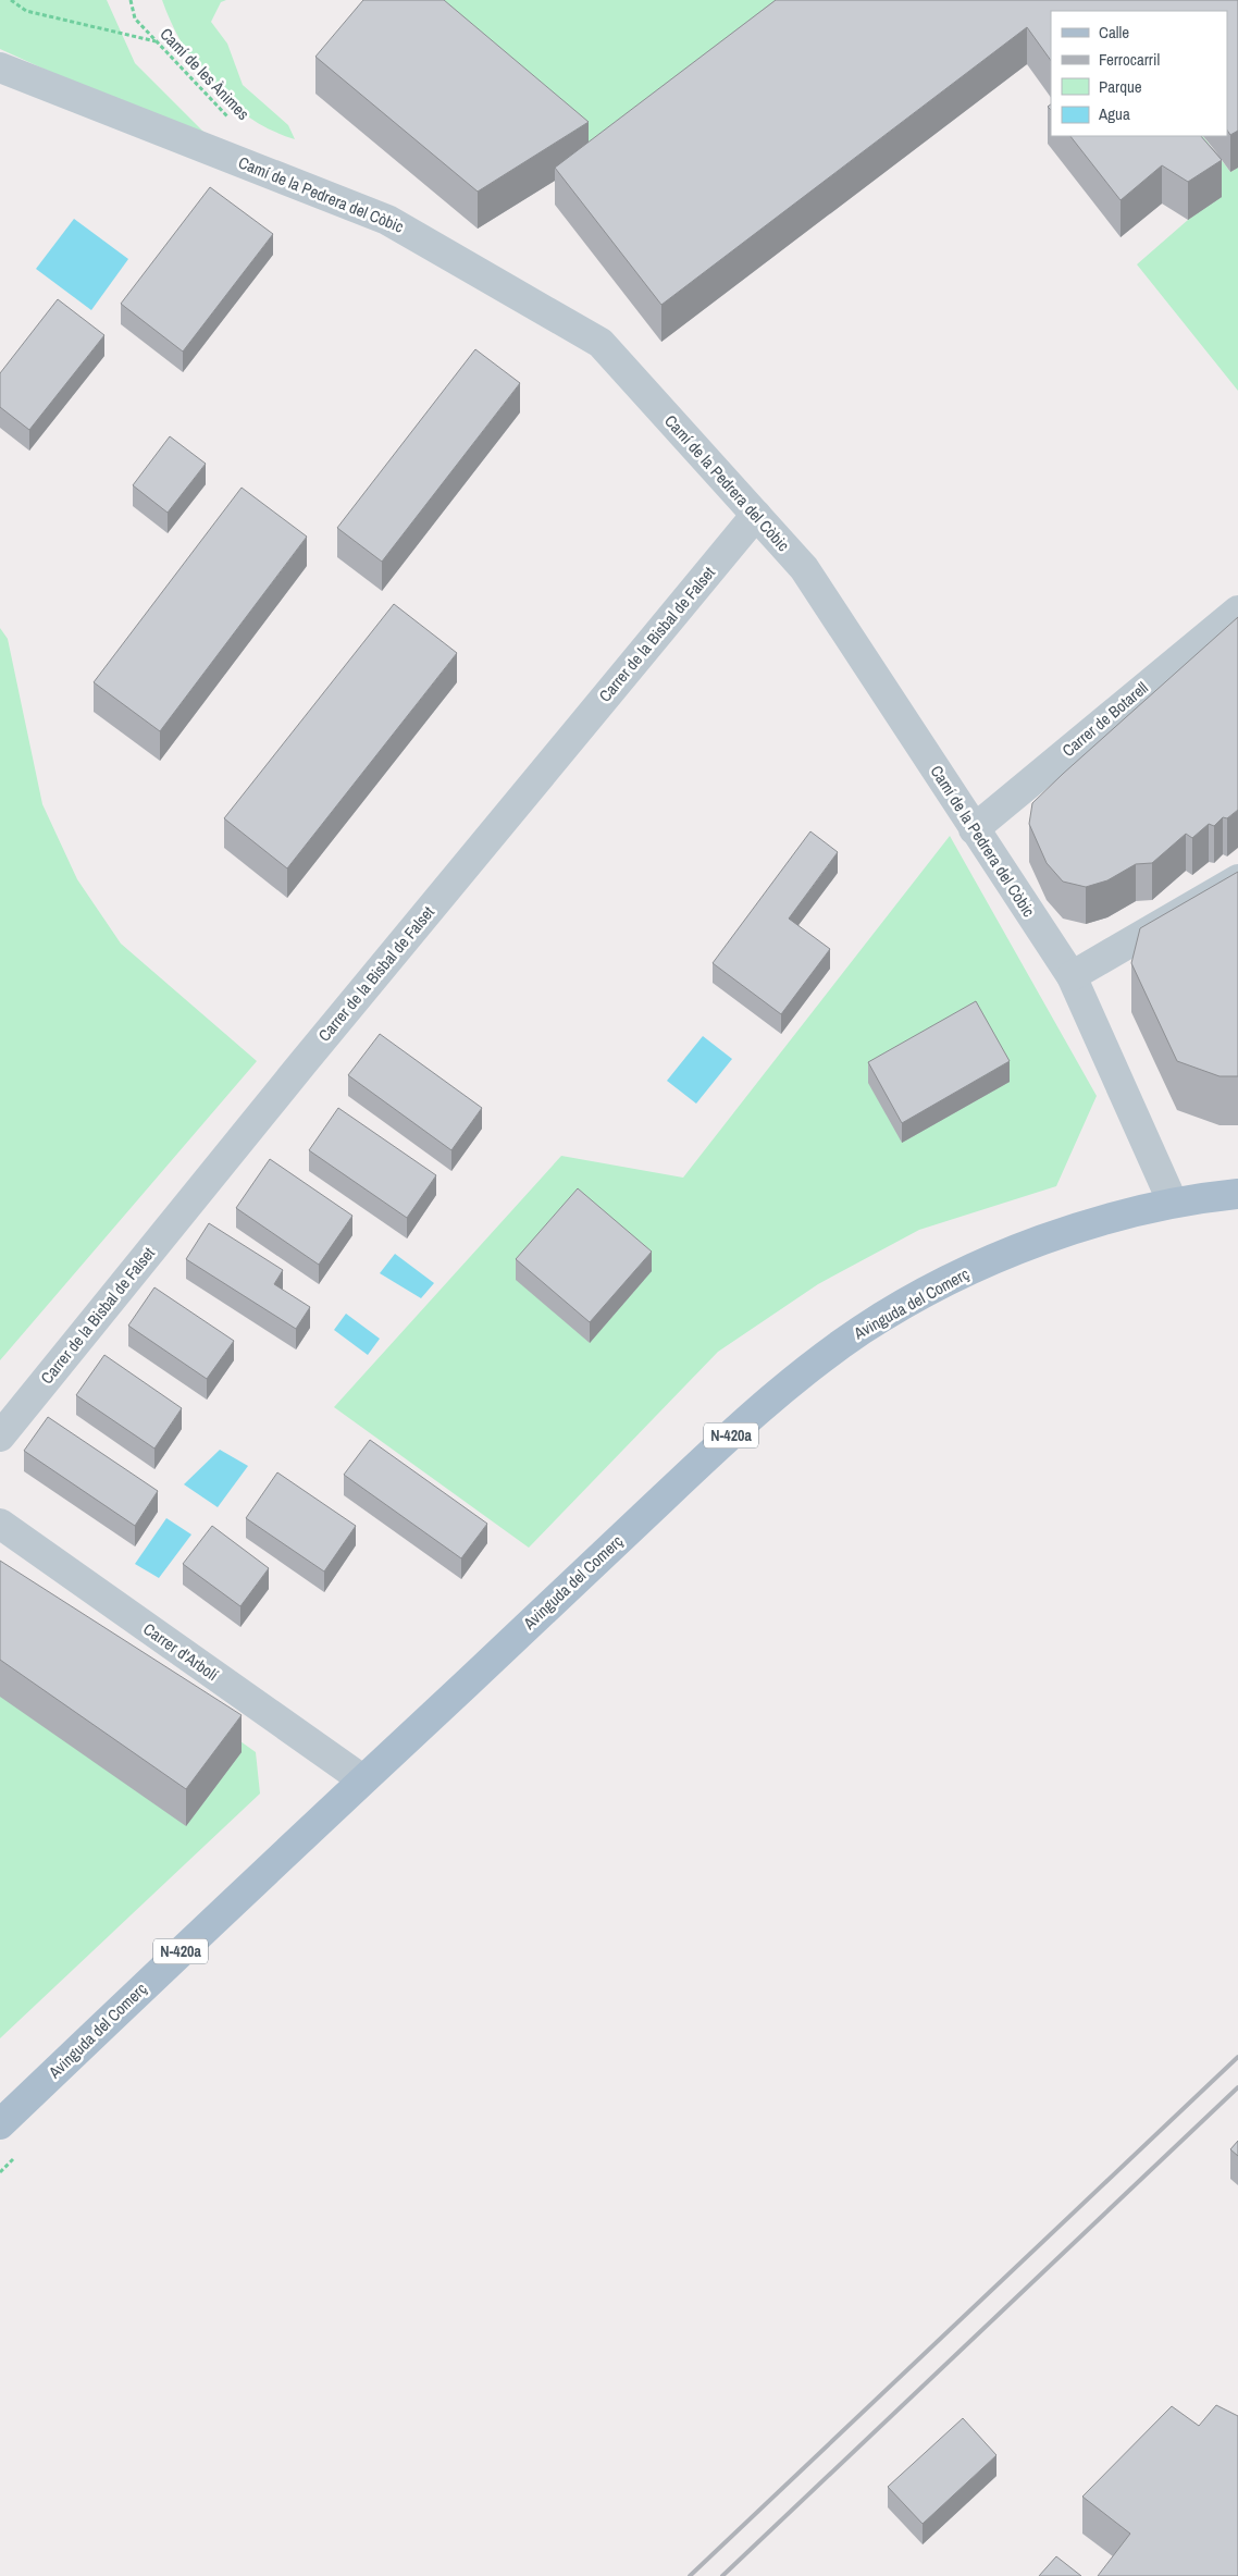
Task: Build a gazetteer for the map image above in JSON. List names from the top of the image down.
{
  "streets": {
    "main road": ["Avinguda del Comerç", "N-420a"],
    "street": [
      "Camí de la Pedrera del Còbic",
      "Carrer de la Bisbal de Falset",
      "Carrer de Botarell",
      "Carrer d'Arbolí"
    ],
    "path": ["Camí de les Ànimes"]
  },
  "crossings": [
    ["Camí de la Pedrera del Còbic", "Carrer de la Bisbal de Falset"],
    ["Camí de la Pedrera del Còbic", "Carrer de Botarell"],
    ["Camí de la Pedrera del Còbic", "Avinguda del Comerç"],
    ["Avinguda del Comerç", "Carrer d'Arbolí"]
  ],
  "legend": [
    "Calle",
    "Ferrocarril",
    "Parque",
    "Agua"
  ]
}
